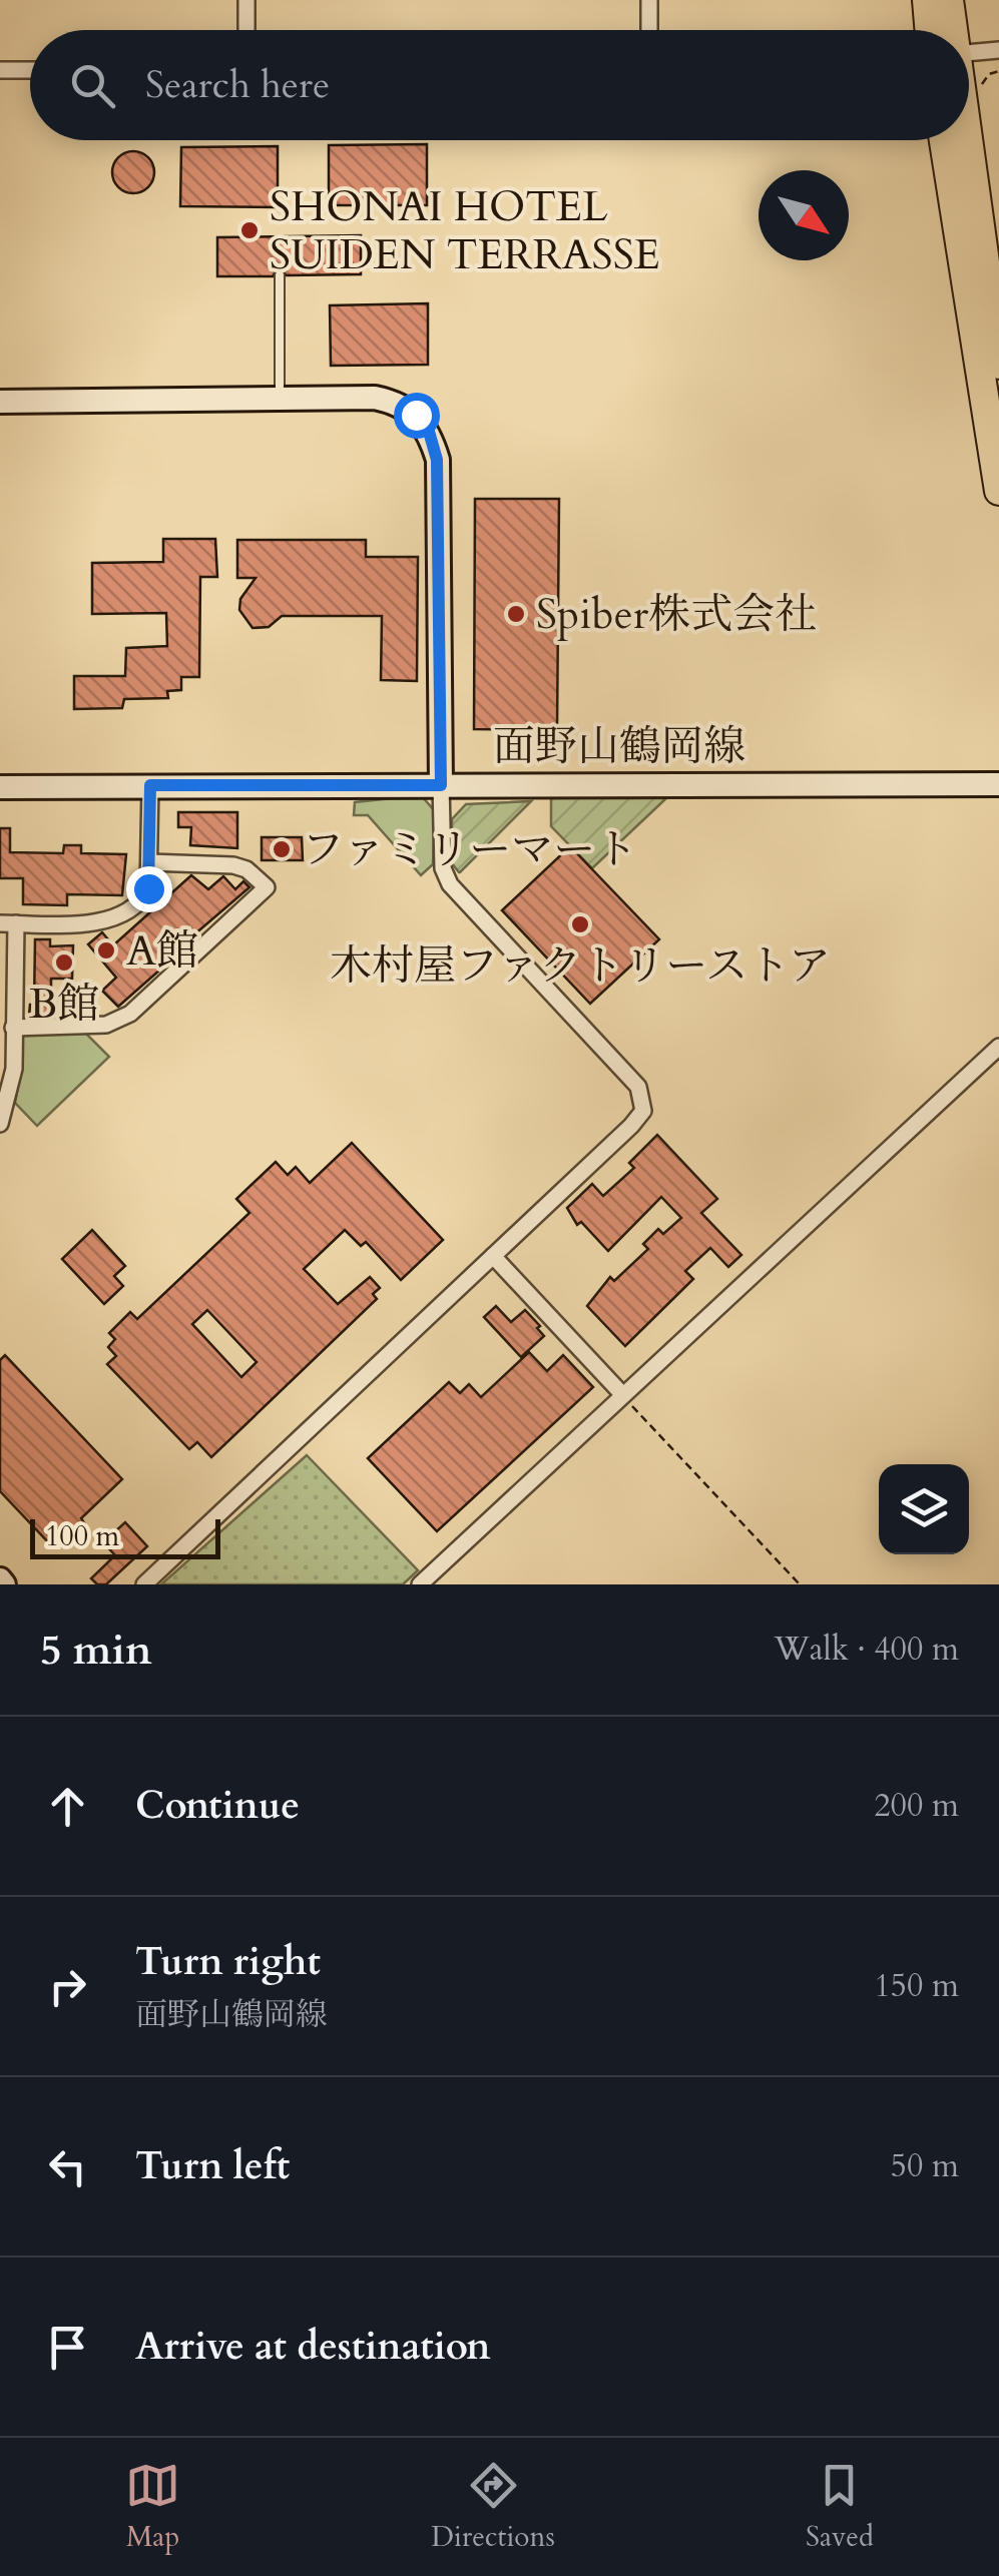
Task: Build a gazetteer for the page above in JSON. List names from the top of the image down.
{
  "streets": {
    "main road": ["面野山鶴岡線"]
  },
  "places": [
    "SHONAI HOTEL SUIDEN TERRASSE",
    "Spiber株式会社",
    "ファミリーマート",
    "木村屋ファクトリーストア",
    "A館",
    "B館"
  ],
  "scale_bar": "100 m",
  "north": "bottom right",
  "page": {
    "search": "Search here",
    "scale": "100 m",
    "heading": ["5 min", "Walk · 400 m"],
    "list": [
      ["Continue", "200 m"],
      ["Turn right", "面野山鶴岡線", "150 m"],
      ["Turn left", "50 m"],
      "Arrive at destination"
    ],
    "nav": ["Map", "Directions", "Saved"]
  }
}
